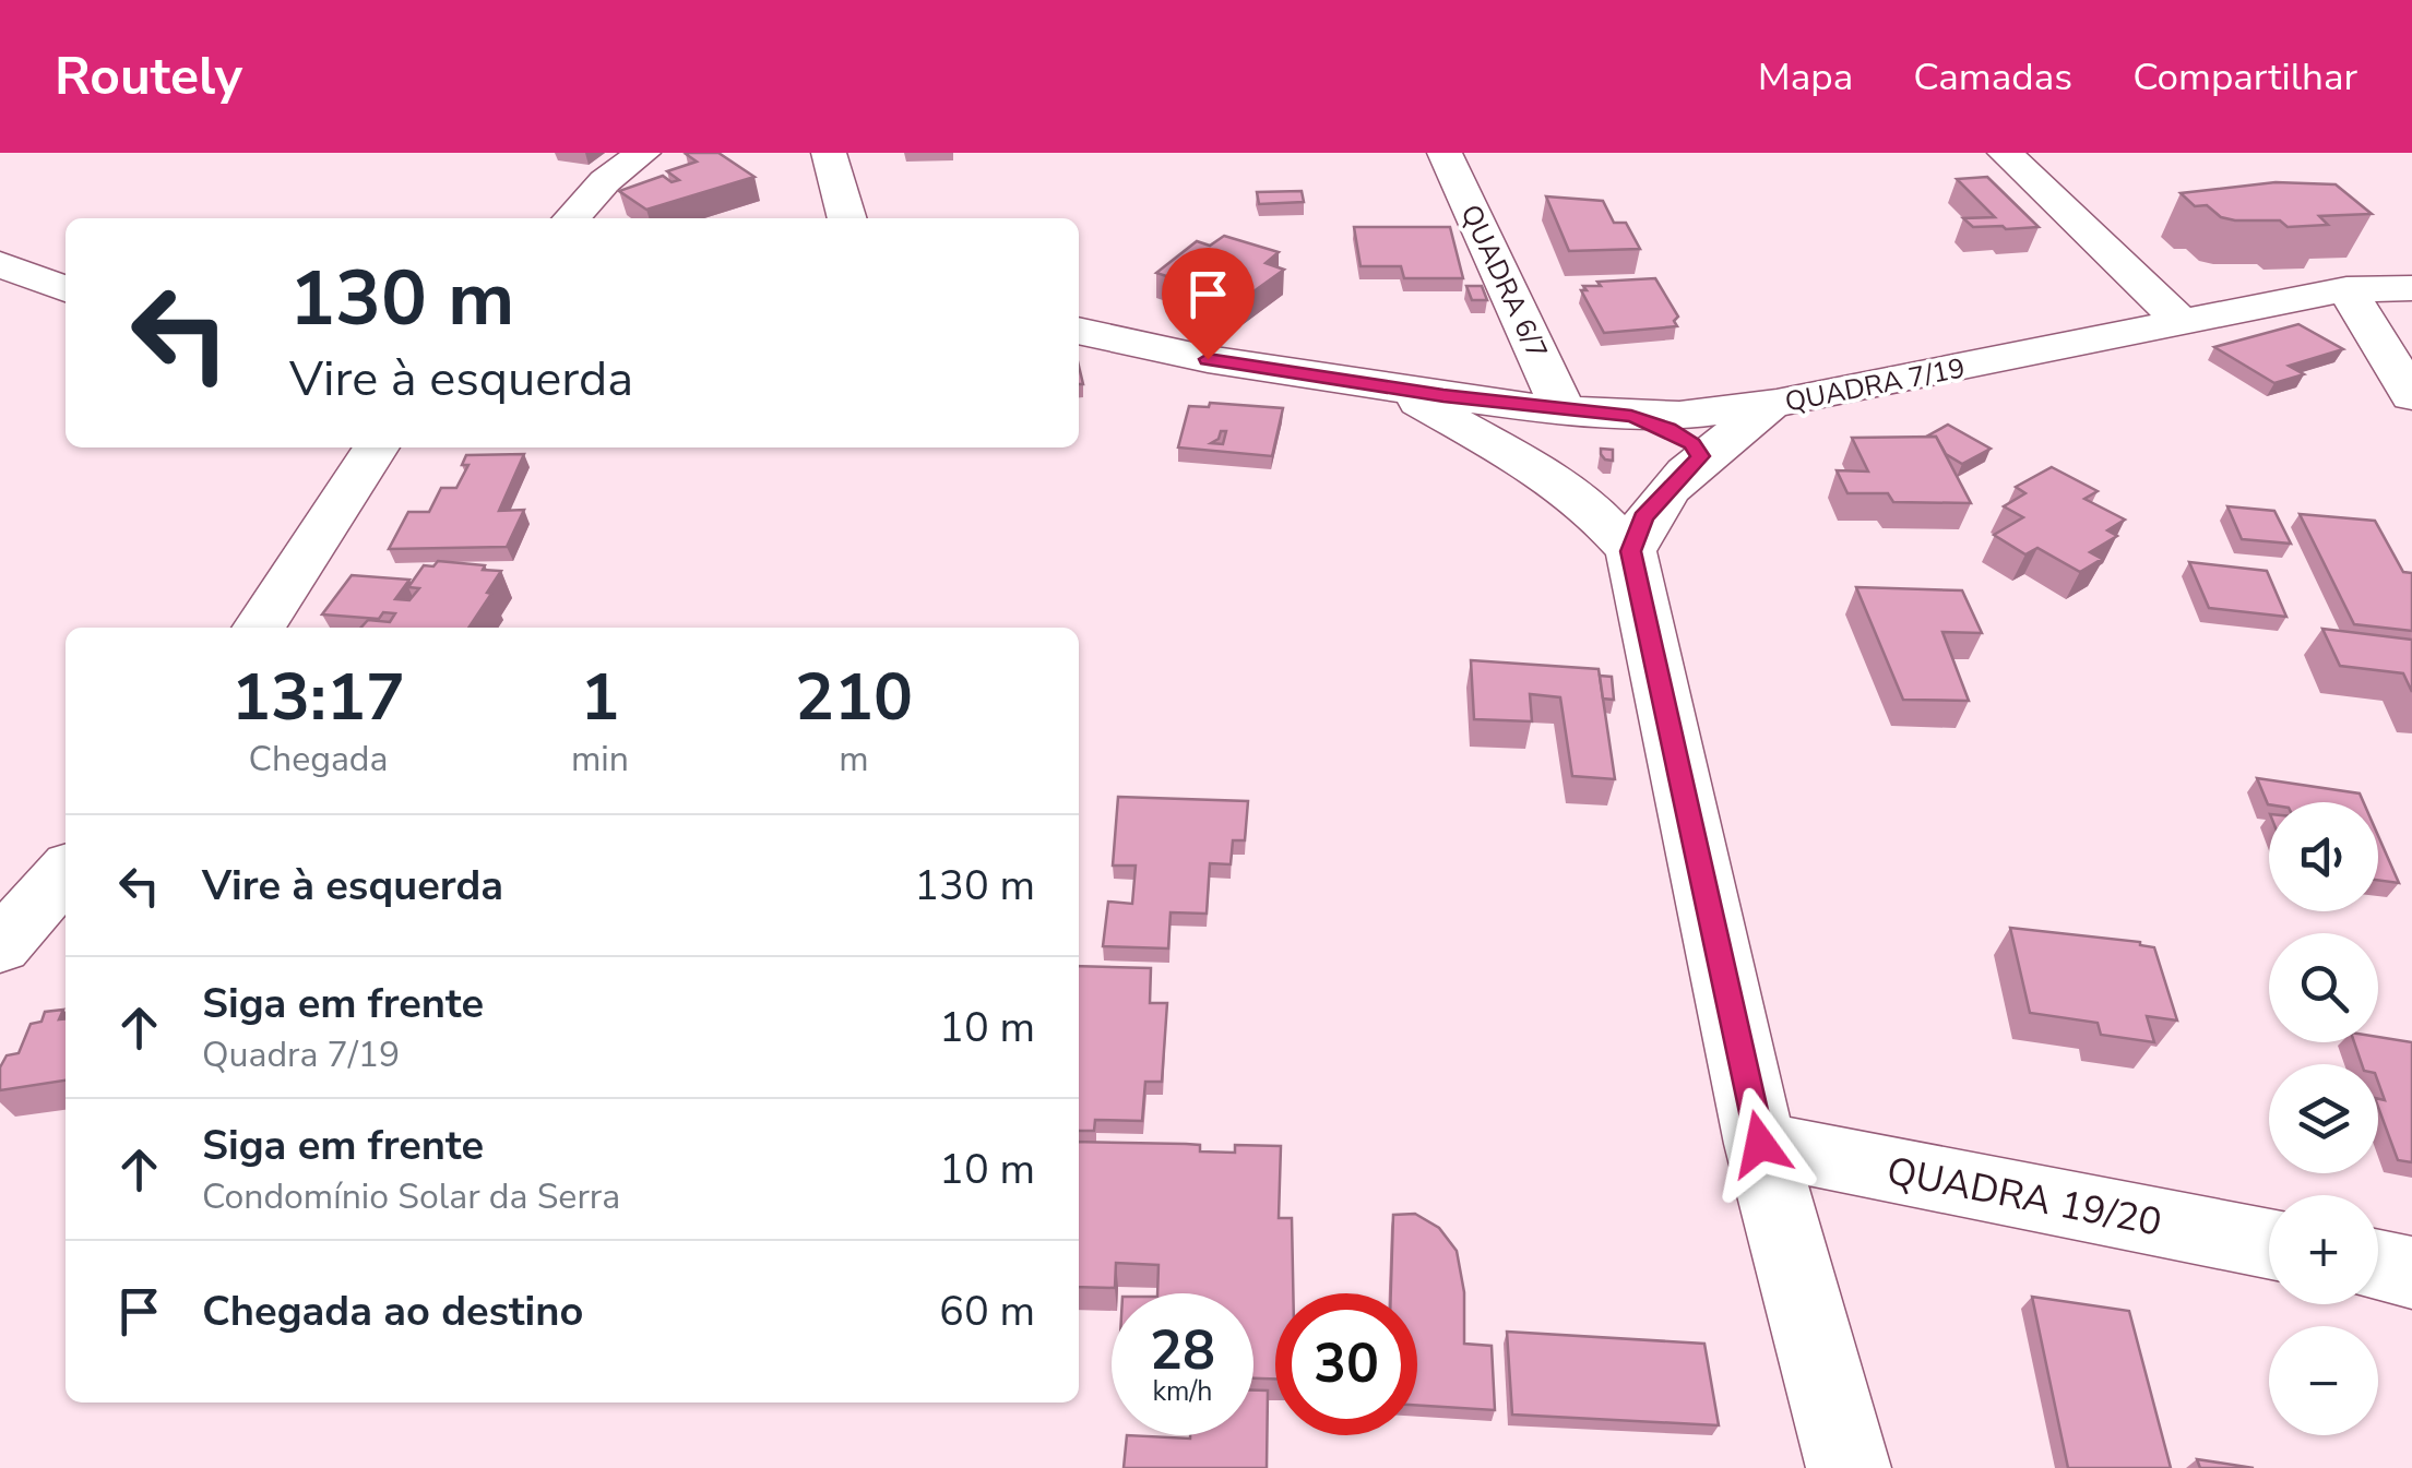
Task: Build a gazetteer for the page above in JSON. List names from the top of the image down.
{
  "streets": {
    "street": ["QUADRA 6/7", "QUADRA 7/19", "QUADRA 19/20"]
  },
  "crossings": [
    ["QUADRA 6/7", "QUADRA 7/19"]
  ],
  "page": {
    "header": "Routely",
    "nav": ["Mapa", "Camadas", "Compartilhar"],
    "turn": ["130 m", "Vire à esquerda"],
    "eta": [
      "13:17",
      "Chegada",
      "1",
      "min",
      "210",
      "m"
    ],
    "map_buttons": ["+", "−"],
    "list": [
      {
        "name": "Vire à esquerda",
        "value": "130 m"
      },
      {
        "name": "Siga em frente",
        "note": "Quadra 7/19",
        "value": "10 m"
      },
      {
        "name": "Siga em frente",
        "note": "Condomínio Solar da Serra",
        "value": "10 m"
      },
      {
        "name": "Chegada ao destino",
        "value": "60 m"
      }
    ],
    "speed": "28 km/h",
    "limit": "30"
  }
}
